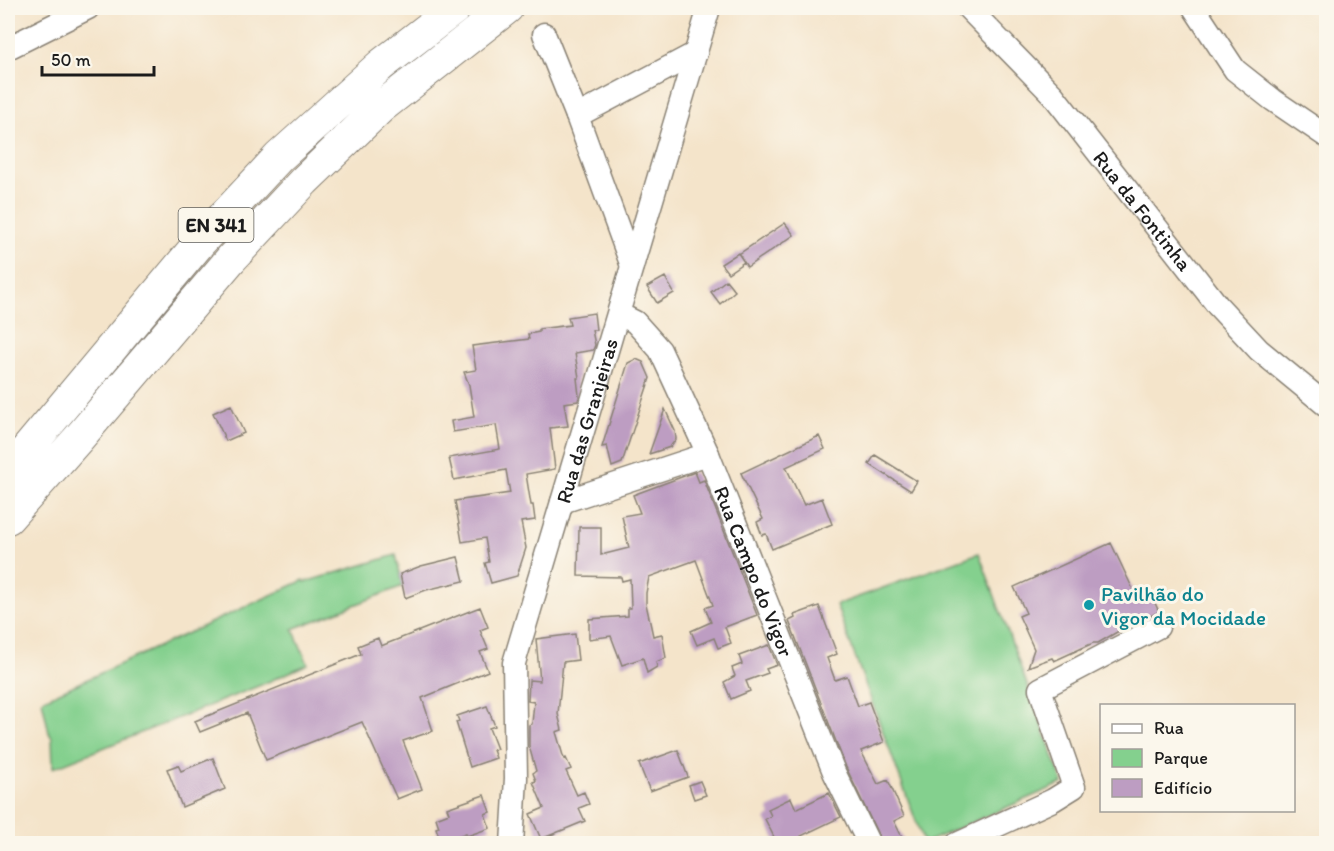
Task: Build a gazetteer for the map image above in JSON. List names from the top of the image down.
{
  "streets": {
    "highway": ["EN 341"],
    "street": ["Rua da Fontinha", "Rua das Granjeiras", "Rua Campo do Vigor"]
  },
  "crossings": [
    ["Rua das Granjeiras", "Rua Campo do Vigor"]
  ],
  "places": ["Pavilhão do Vigor da Mocidade"],
  "legend": ["Rua", "Parque", "Edifício"],
  "scale_bar": "50 m"
}
